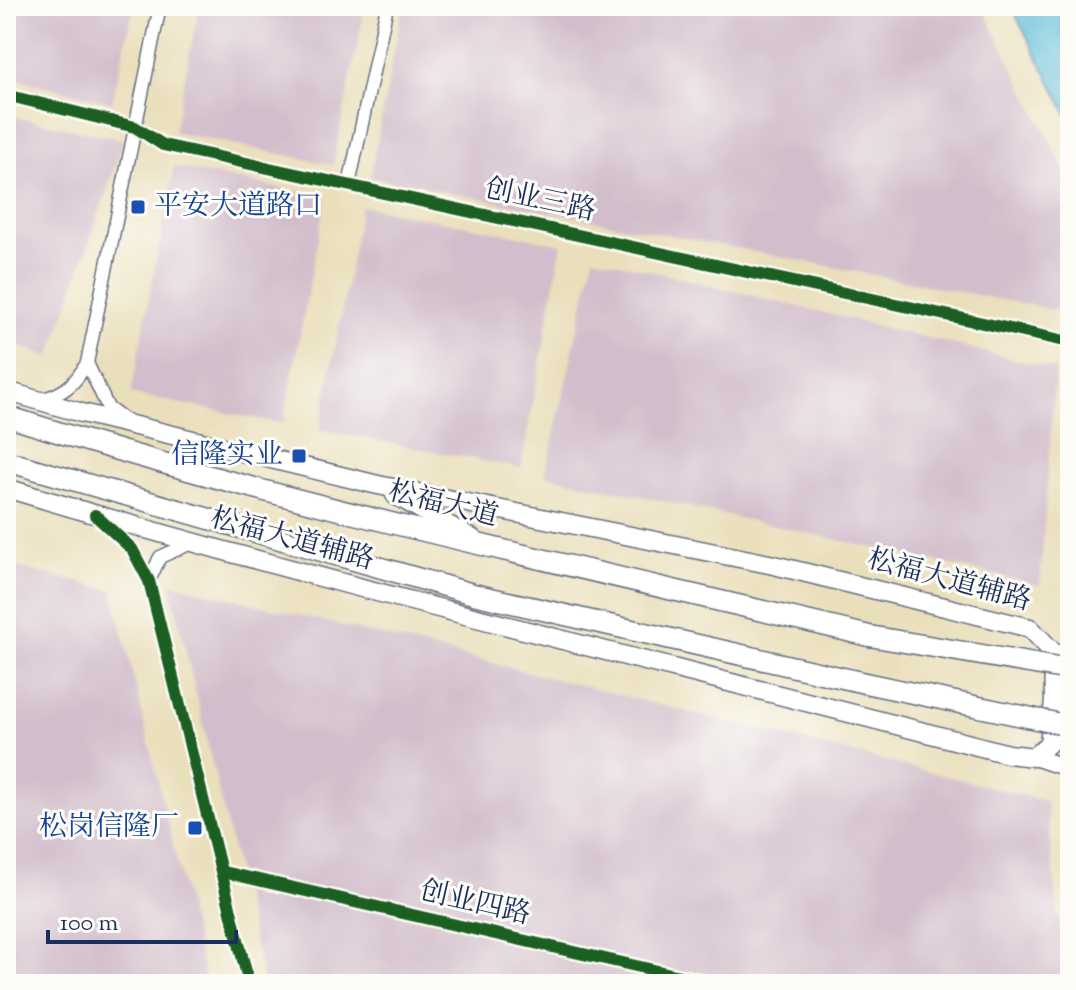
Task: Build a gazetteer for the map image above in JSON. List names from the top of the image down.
{
  "streets": {
    "main road": ["松福大道", "松福大道辅路"],
    "street": ["创业三路", "创业四路"]
  },
  "places": {
    "transit": ["平安大道路口", "信隆实业", "松岗信隆厂"]
  },
  "scale_bar": "100 m"
}
